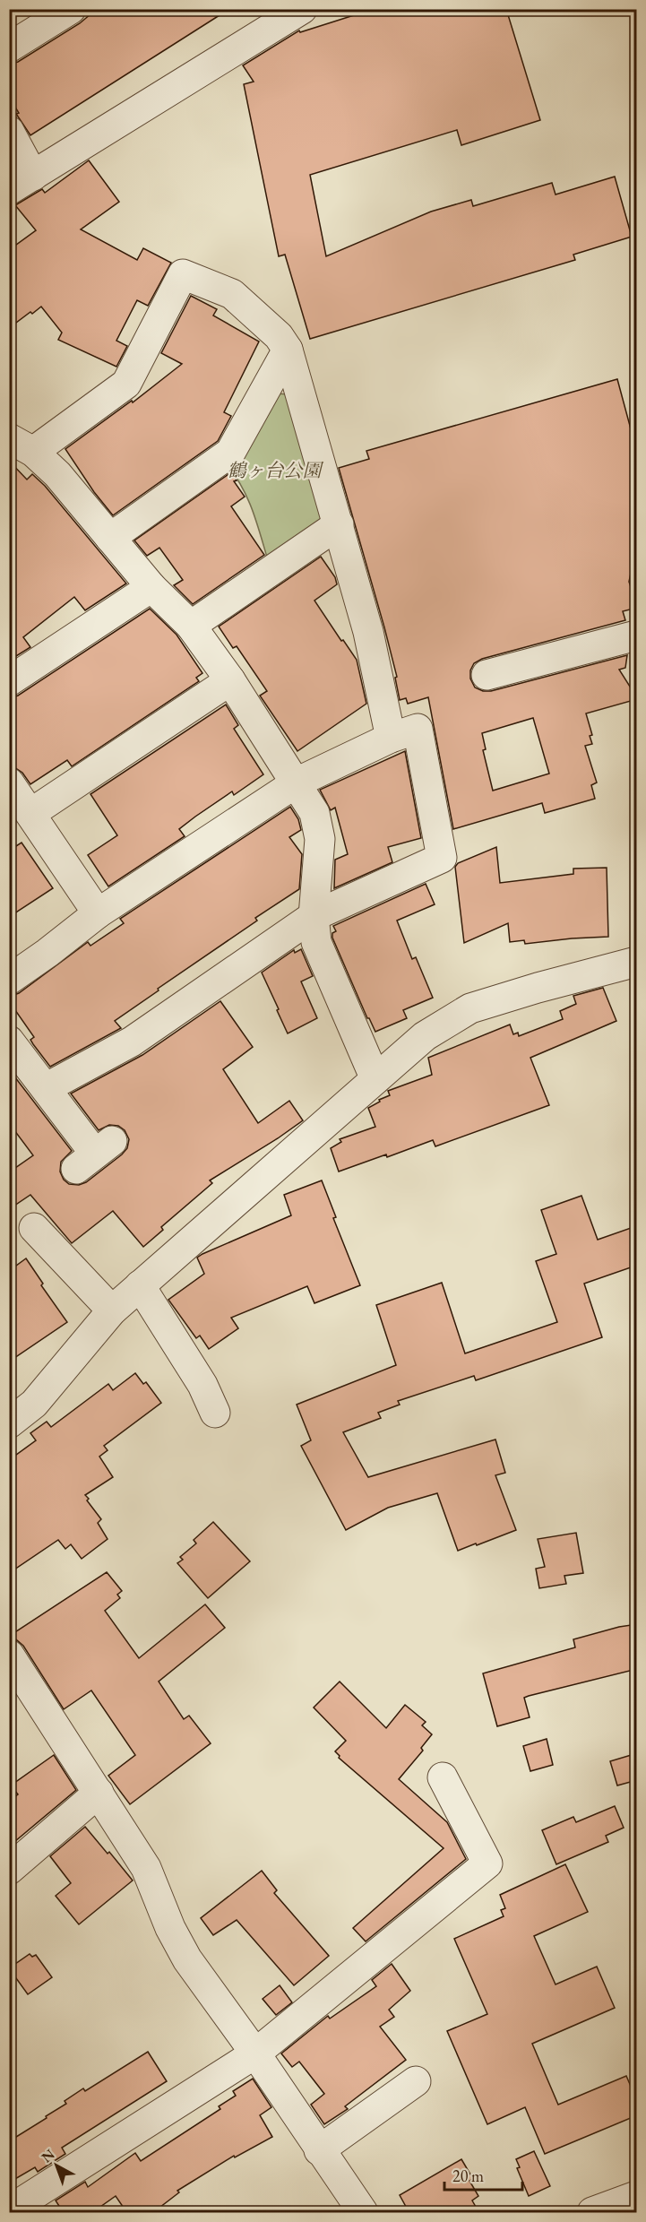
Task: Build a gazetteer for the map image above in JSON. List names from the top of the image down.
{
  "parks": ["鶴ヶ台公園"],
  "scale_bar": "20 m",
  "north": "top left"
}
